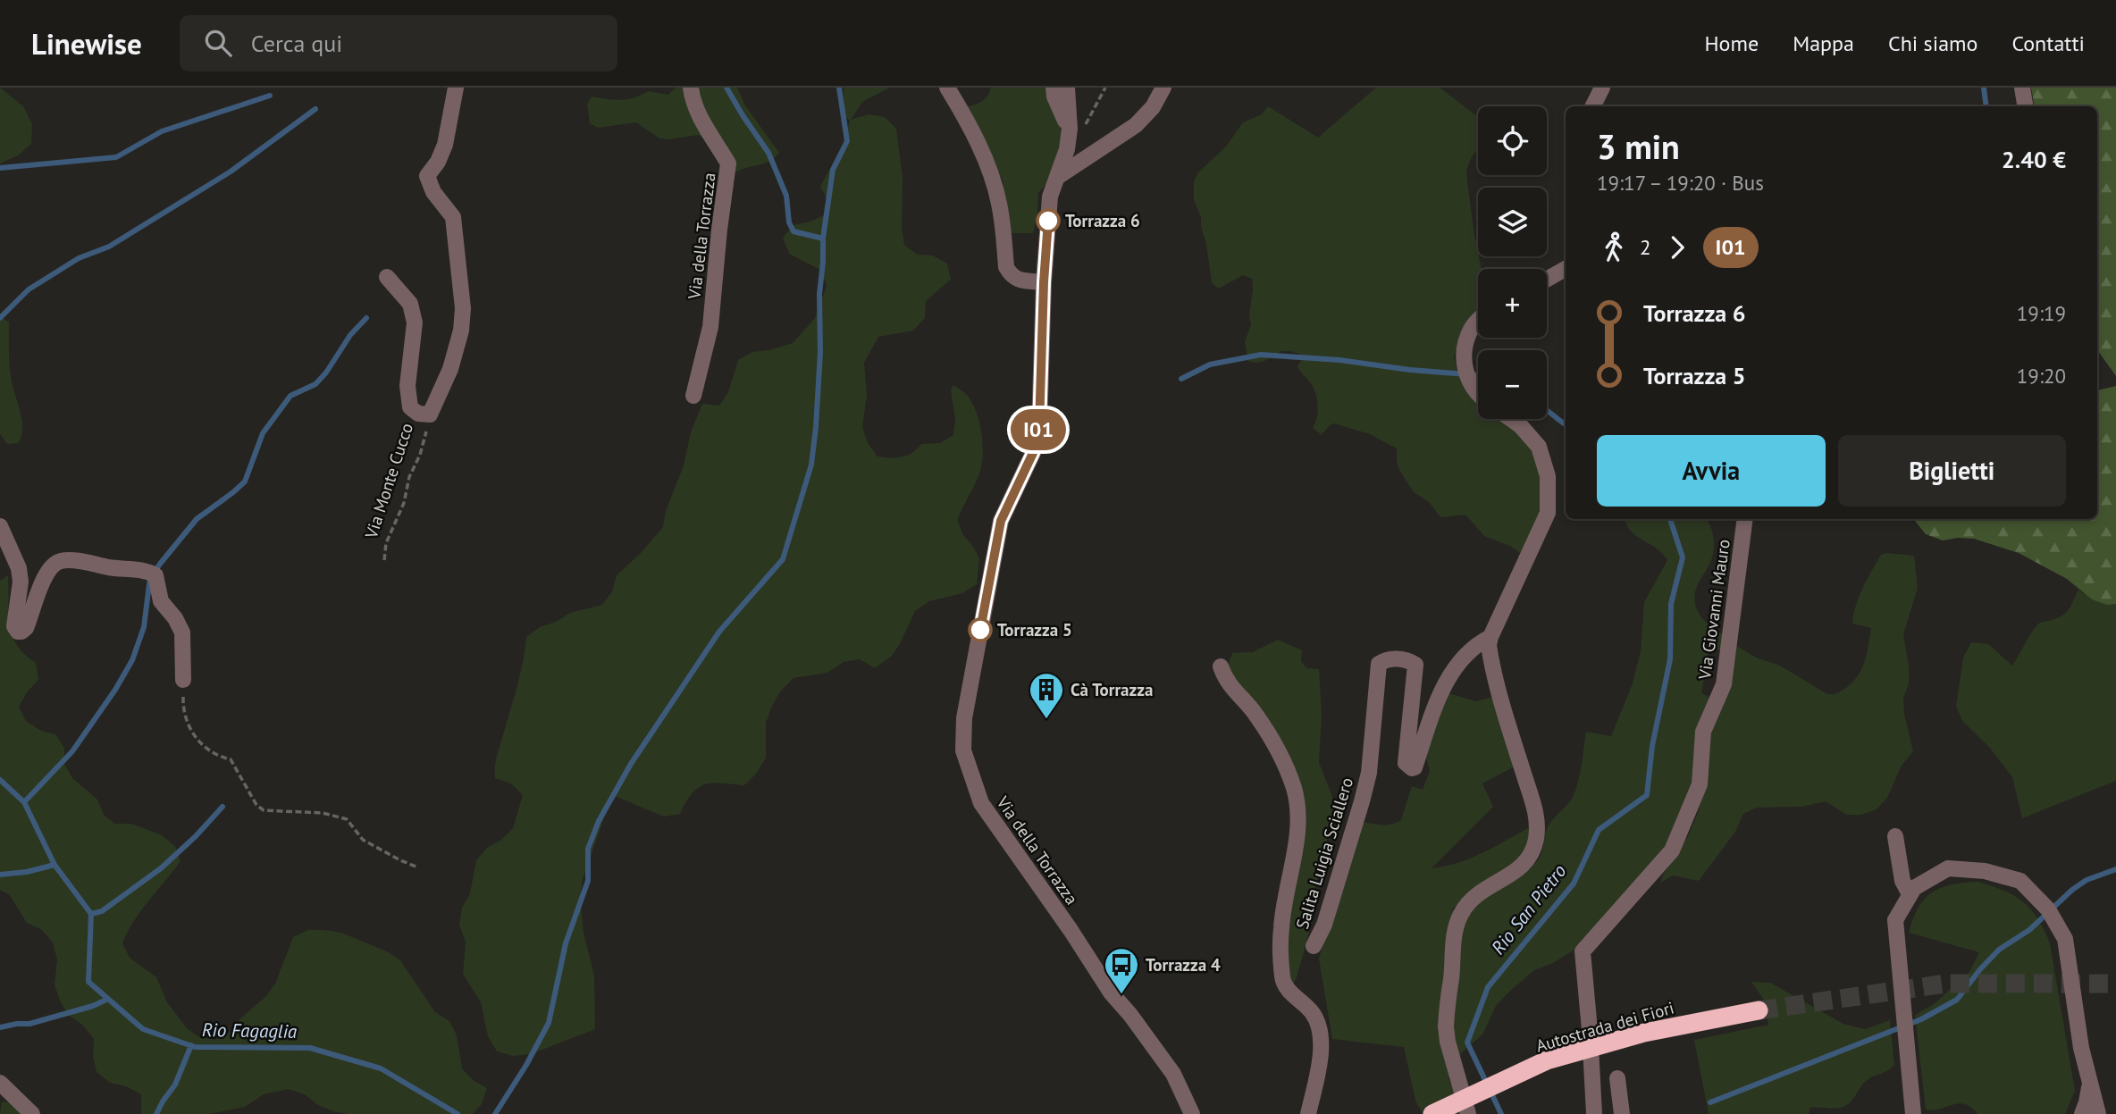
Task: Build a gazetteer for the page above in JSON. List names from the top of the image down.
{
  "streets": {
    "highway": ["Autostrada dei Fiori"],
    "street": [
      "Via della Torrazza",
      "Via Monte Cucco",
      "Via Giovanni Mauro",
      "Salita Luigia Sciallero"
    ]
  },
  "water": ["Rio San Pietro", "Rio Fagaglia"],
  "places": {
    "other": ["Torrazza 6", "Torrazza 5"],
    "building": ["Cà Torrazza"],
    "bus stop": ["Torrazza 4"]
  },
  "lines": ["bus line I01"],
  "page": {
    "header": "Linewise",
    "search": "Cerca qui",
    "nav": [
      "Home",
      "Mappa",
      "Chi siamo",
      "Contatti"
    ],
    "on_map": "I01",
    "map_buttons": ["+", "−"],
    "heading": ["3 min", "19:17 – 19:20 · Bus", "2.40 €"],
    "legs": ["2", "I01"],
    "list": [
      {
        "name": "Torrazza 6",
        "value": "19:19"
      },
      {
        "name": "Torrazza 5",
        "value": "19:20"
      }
    ],
    "buttons": ["Avvia", "Biglietti"]
  }
}
